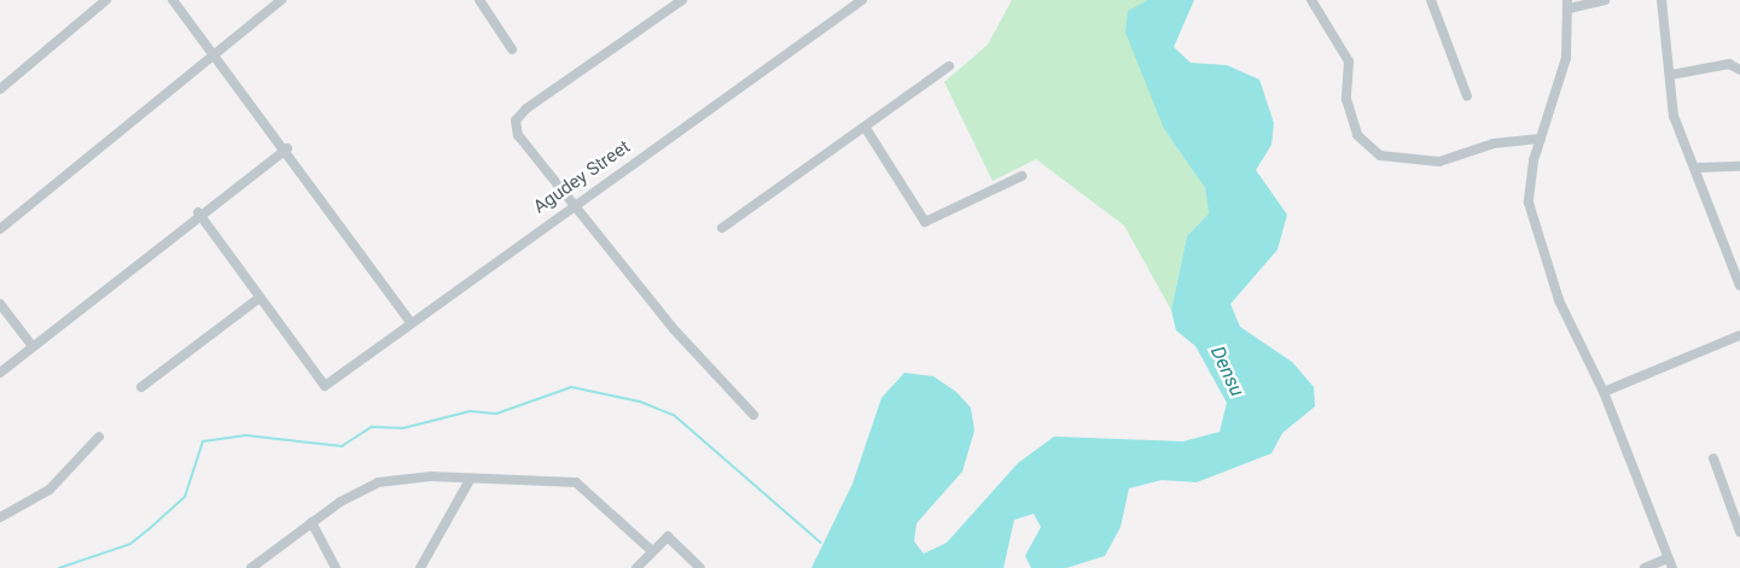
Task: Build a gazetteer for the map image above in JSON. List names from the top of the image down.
{
  "streets": {
    "street": ["Agudey Street"]
  },
  "water": ["Densu"]
}
